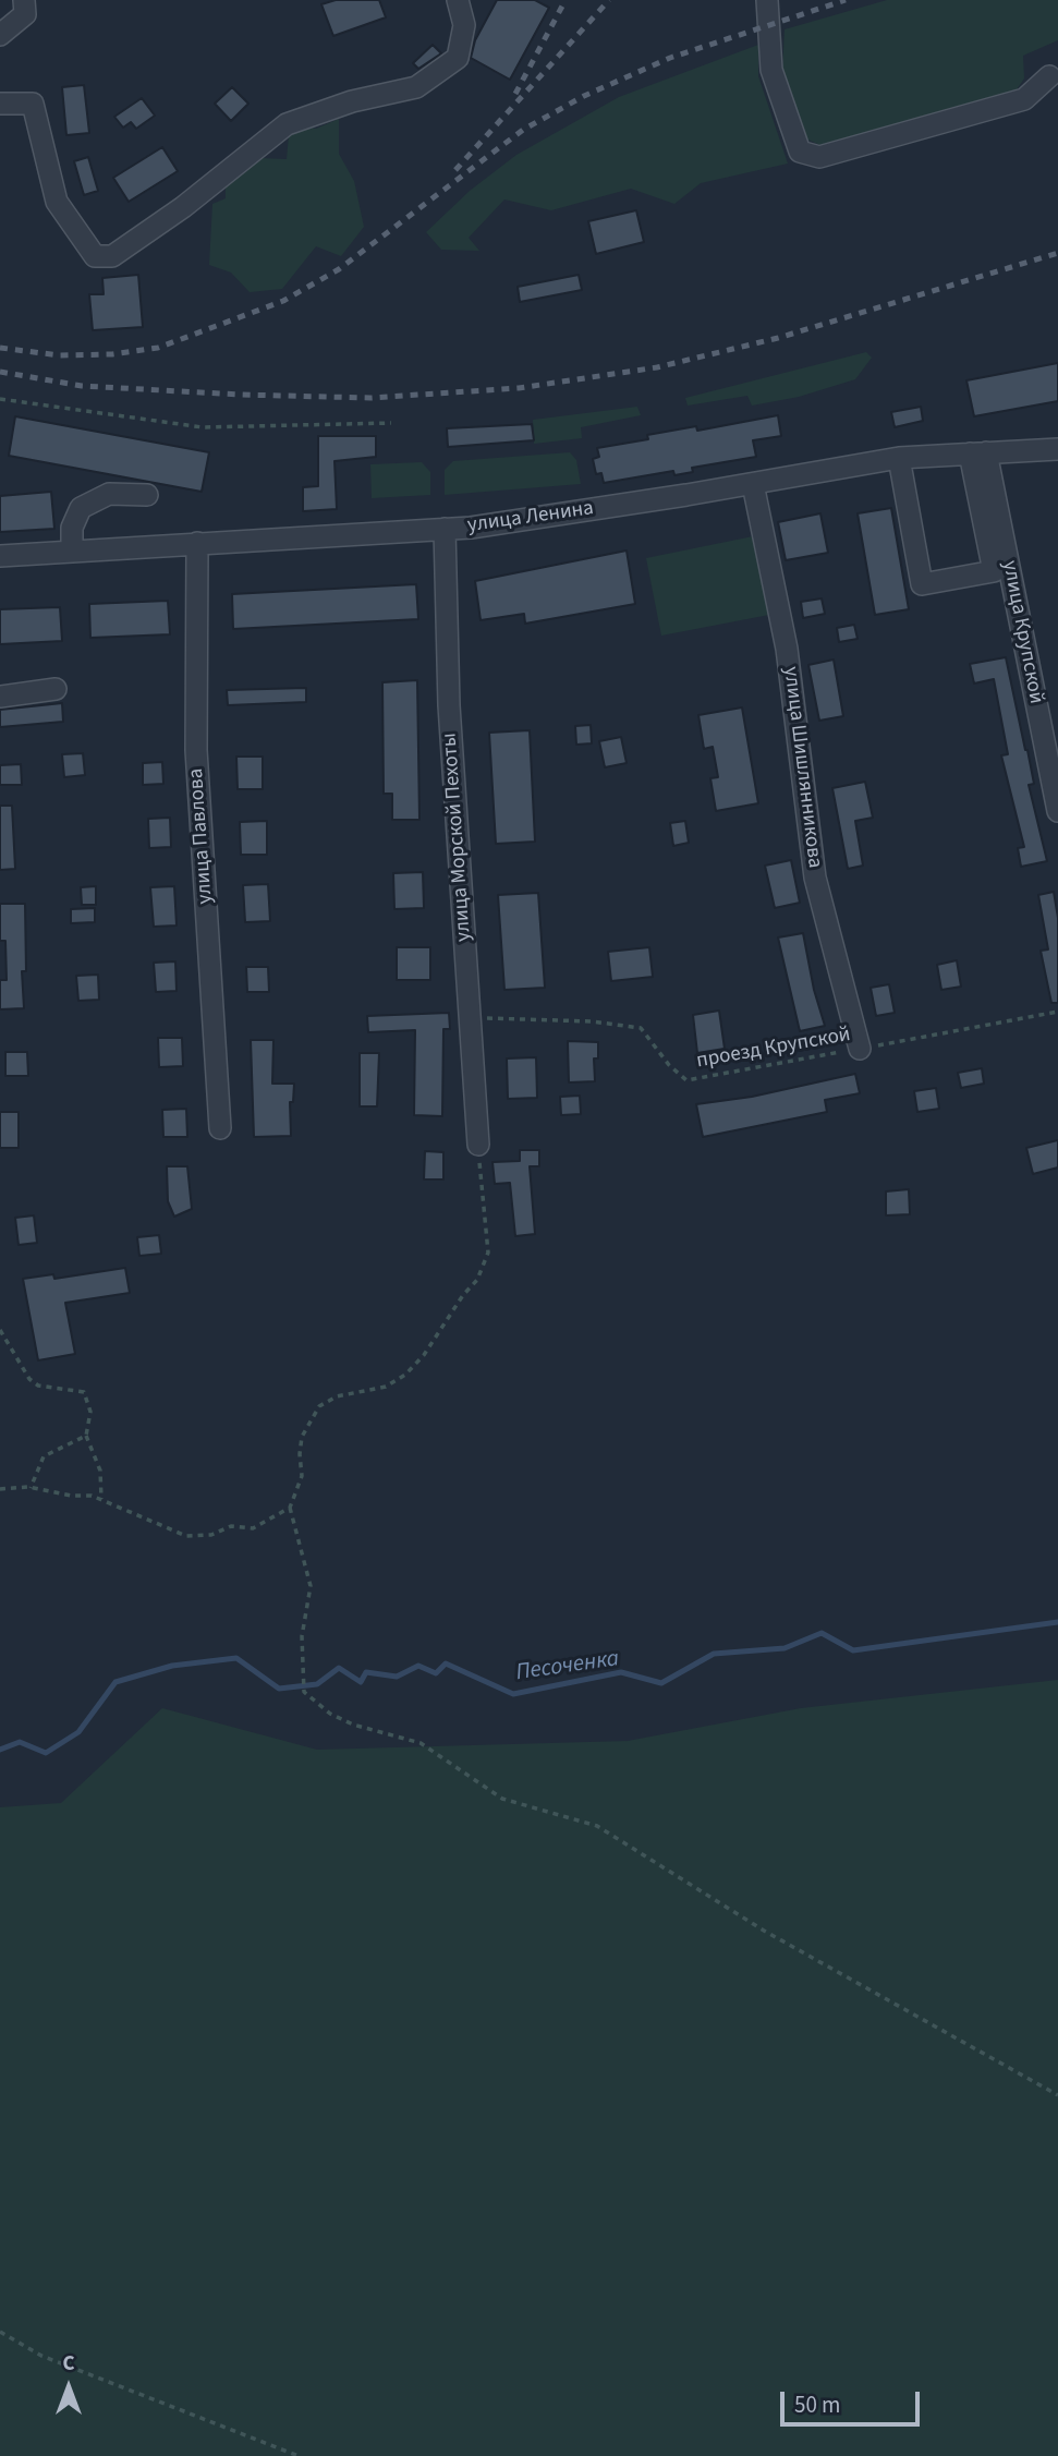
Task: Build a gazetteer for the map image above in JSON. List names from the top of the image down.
{
  "streets": {
    "street": [
      "улица Ленина",
      "улица Крупской",
      "улица Шишлянникова",
      "улица Павлова",
      "улица Морской Пехоты"
    ],
    "path": ["проезд Крупской"]
  },
  "crossings": [
    ["улица Ленина", "улица Крупской"],
    ["улица Ленина", "улица Шишлянникова"],
    ["улица Ленина", "улица Павлова"],
    ["улица Ленина", "улица Морской Пехоты"],
    ["улица Шишлянникова", "проезд Крупской"],
    ["улица Морской Пехоты", "проезд Крупской"]
  ],
  "water": ["Песоченка"],
  "scale_bar": "50 m",
  "north": "top"
}
